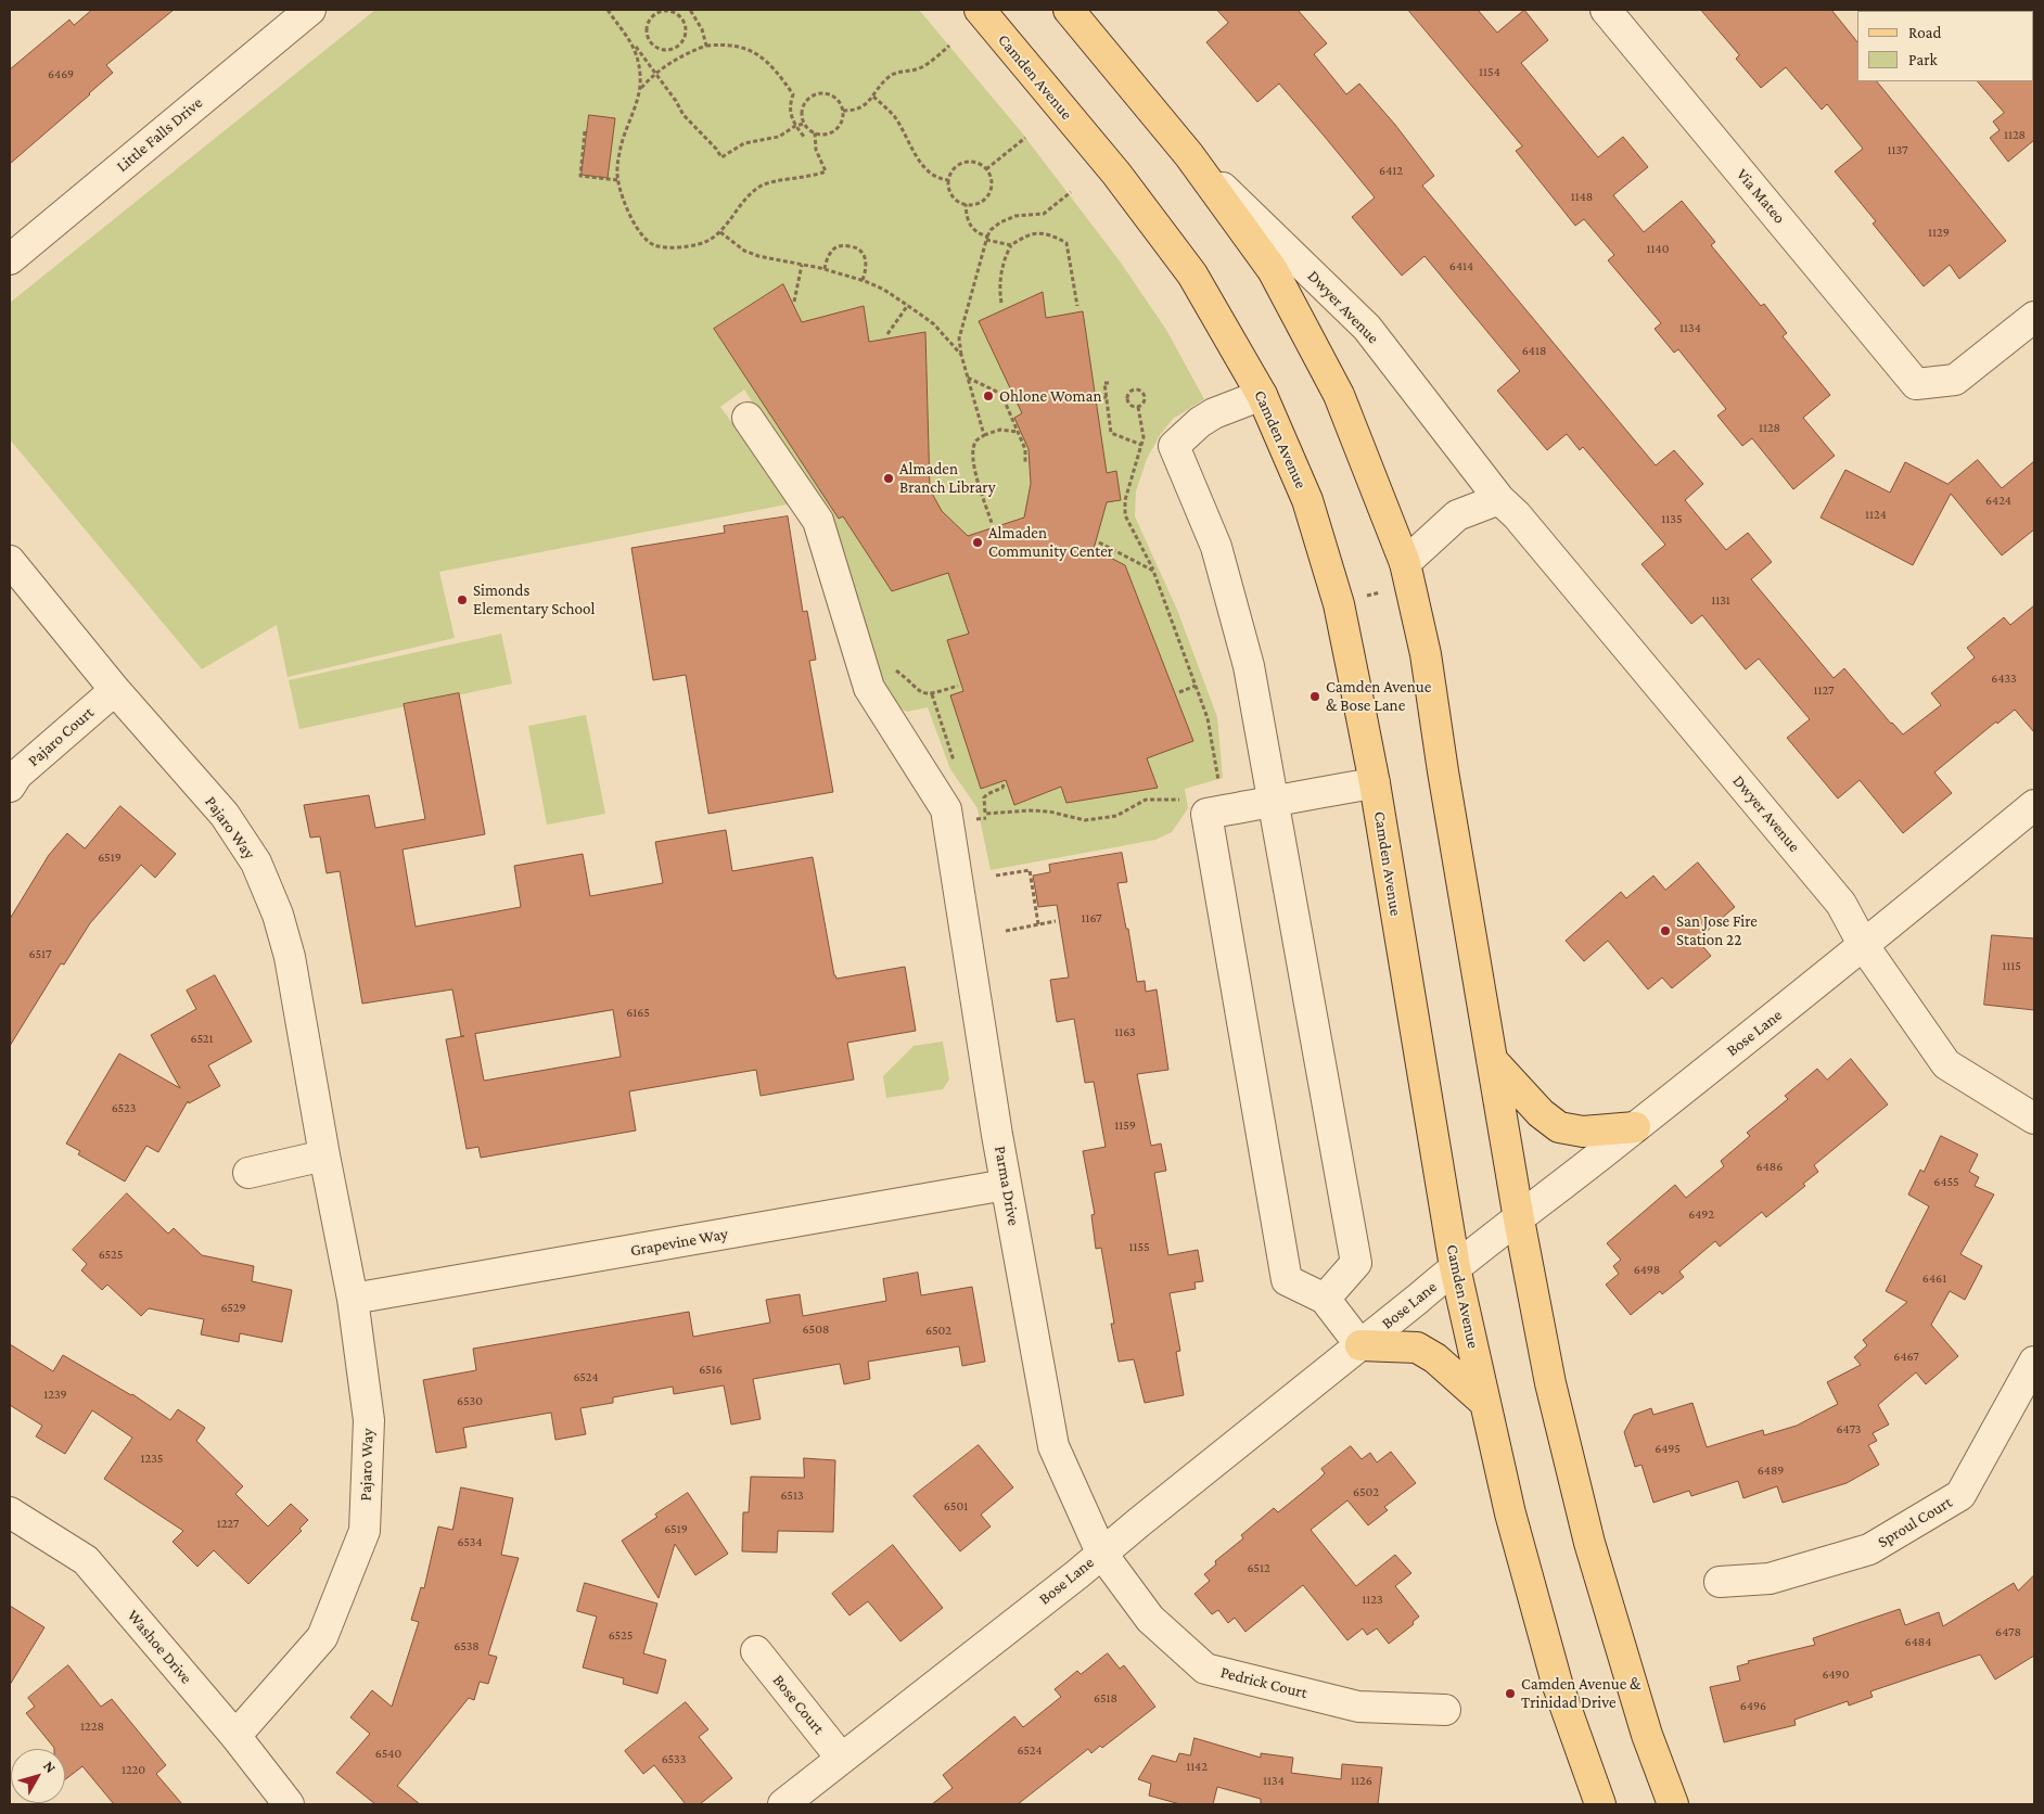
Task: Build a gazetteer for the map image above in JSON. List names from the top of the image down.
{
  "streets": {
    "main road": ["Camden Avenue"],
    "street": [
      "Little Falls Drive",
      "Via Mateo",
      "Dwyer Avenue",
      "Pajaro Court",
      "Pajaro Way",
      "Bose Lane",
      "Parma Drive",
      "Grapevine Way",
      "Sproul Court",
      "Washoe Drive",
      "Pedrick Court",
      "Bose Court"
    ]
  },
  "crossings": [
    ["Camden Avenue", "Bose Lane"],
    ["Dwyer Avenue", "Bose Lane"],
    ["Pajaro Court", "Pajaro Way"],
    ["Pajaro Way", "Grapevine Way"],
    ["Pajaro Way", "Washoe Drive"],
    ["Bose Lane", "Parma Drive"],
    ["Bose Lane", "Pedrick Court"],
    ["Bose Lane", "Bose Court"],
    ["Parma Drive", "Grapevine Way"],
    ["Parma Drive", "Pedrick Court"]
  ],
  "places": [
    "Ohlone Woman",
    "Almaden Branch Library",
    "Almaden Community Center",
    "Simonds Elementary School",
    "Camden Avenue & Bose Lane",
    "San Jose Fire Station 22",
    "Camden Avenue & Trinidad Drive"
  ],
  "house_numbers": [
    "1154",
    "6469",
    "1128",
    "1137",
    "6412",
    "1148",
    "1129",
    "1140",
    "6414",
    "1134",
    "6418",
    "1128",
    "6424",
    "1124",
    "1135",
    "1131",
    "6433",
    "1127",
    "6519",
    "1167",
    "6517",
    "1115",
    "6165",
    "1163",
    "6521",
    "6523",
    "1159",
    "6486",
    "6455",
    "6492",
    "1155",
    "6525",
    "6498",
    "6461",
    "6529",
    "6508",
    "6502",
    "6467",
    "6516",
    "6524",
    "1239",
    "6530",
    "6473",
    "6495",
    "1235",
    "6489",
    "6502",
    "6513",
    "6501",
    "1227",
    "6519",
    "6534",
    "6512",
    "1123",
    "6478",
    "6525",
    "6484",
    "6538",
    "6490",
    "6518",
    "6496",
    "1228",
    "6524",
    "6540",
    "6533",
    "1142",
    "1220",
    "1134",
    "1126"
  ],
  "legend": ["Road", "Park"],
  "north": "top right"
}
